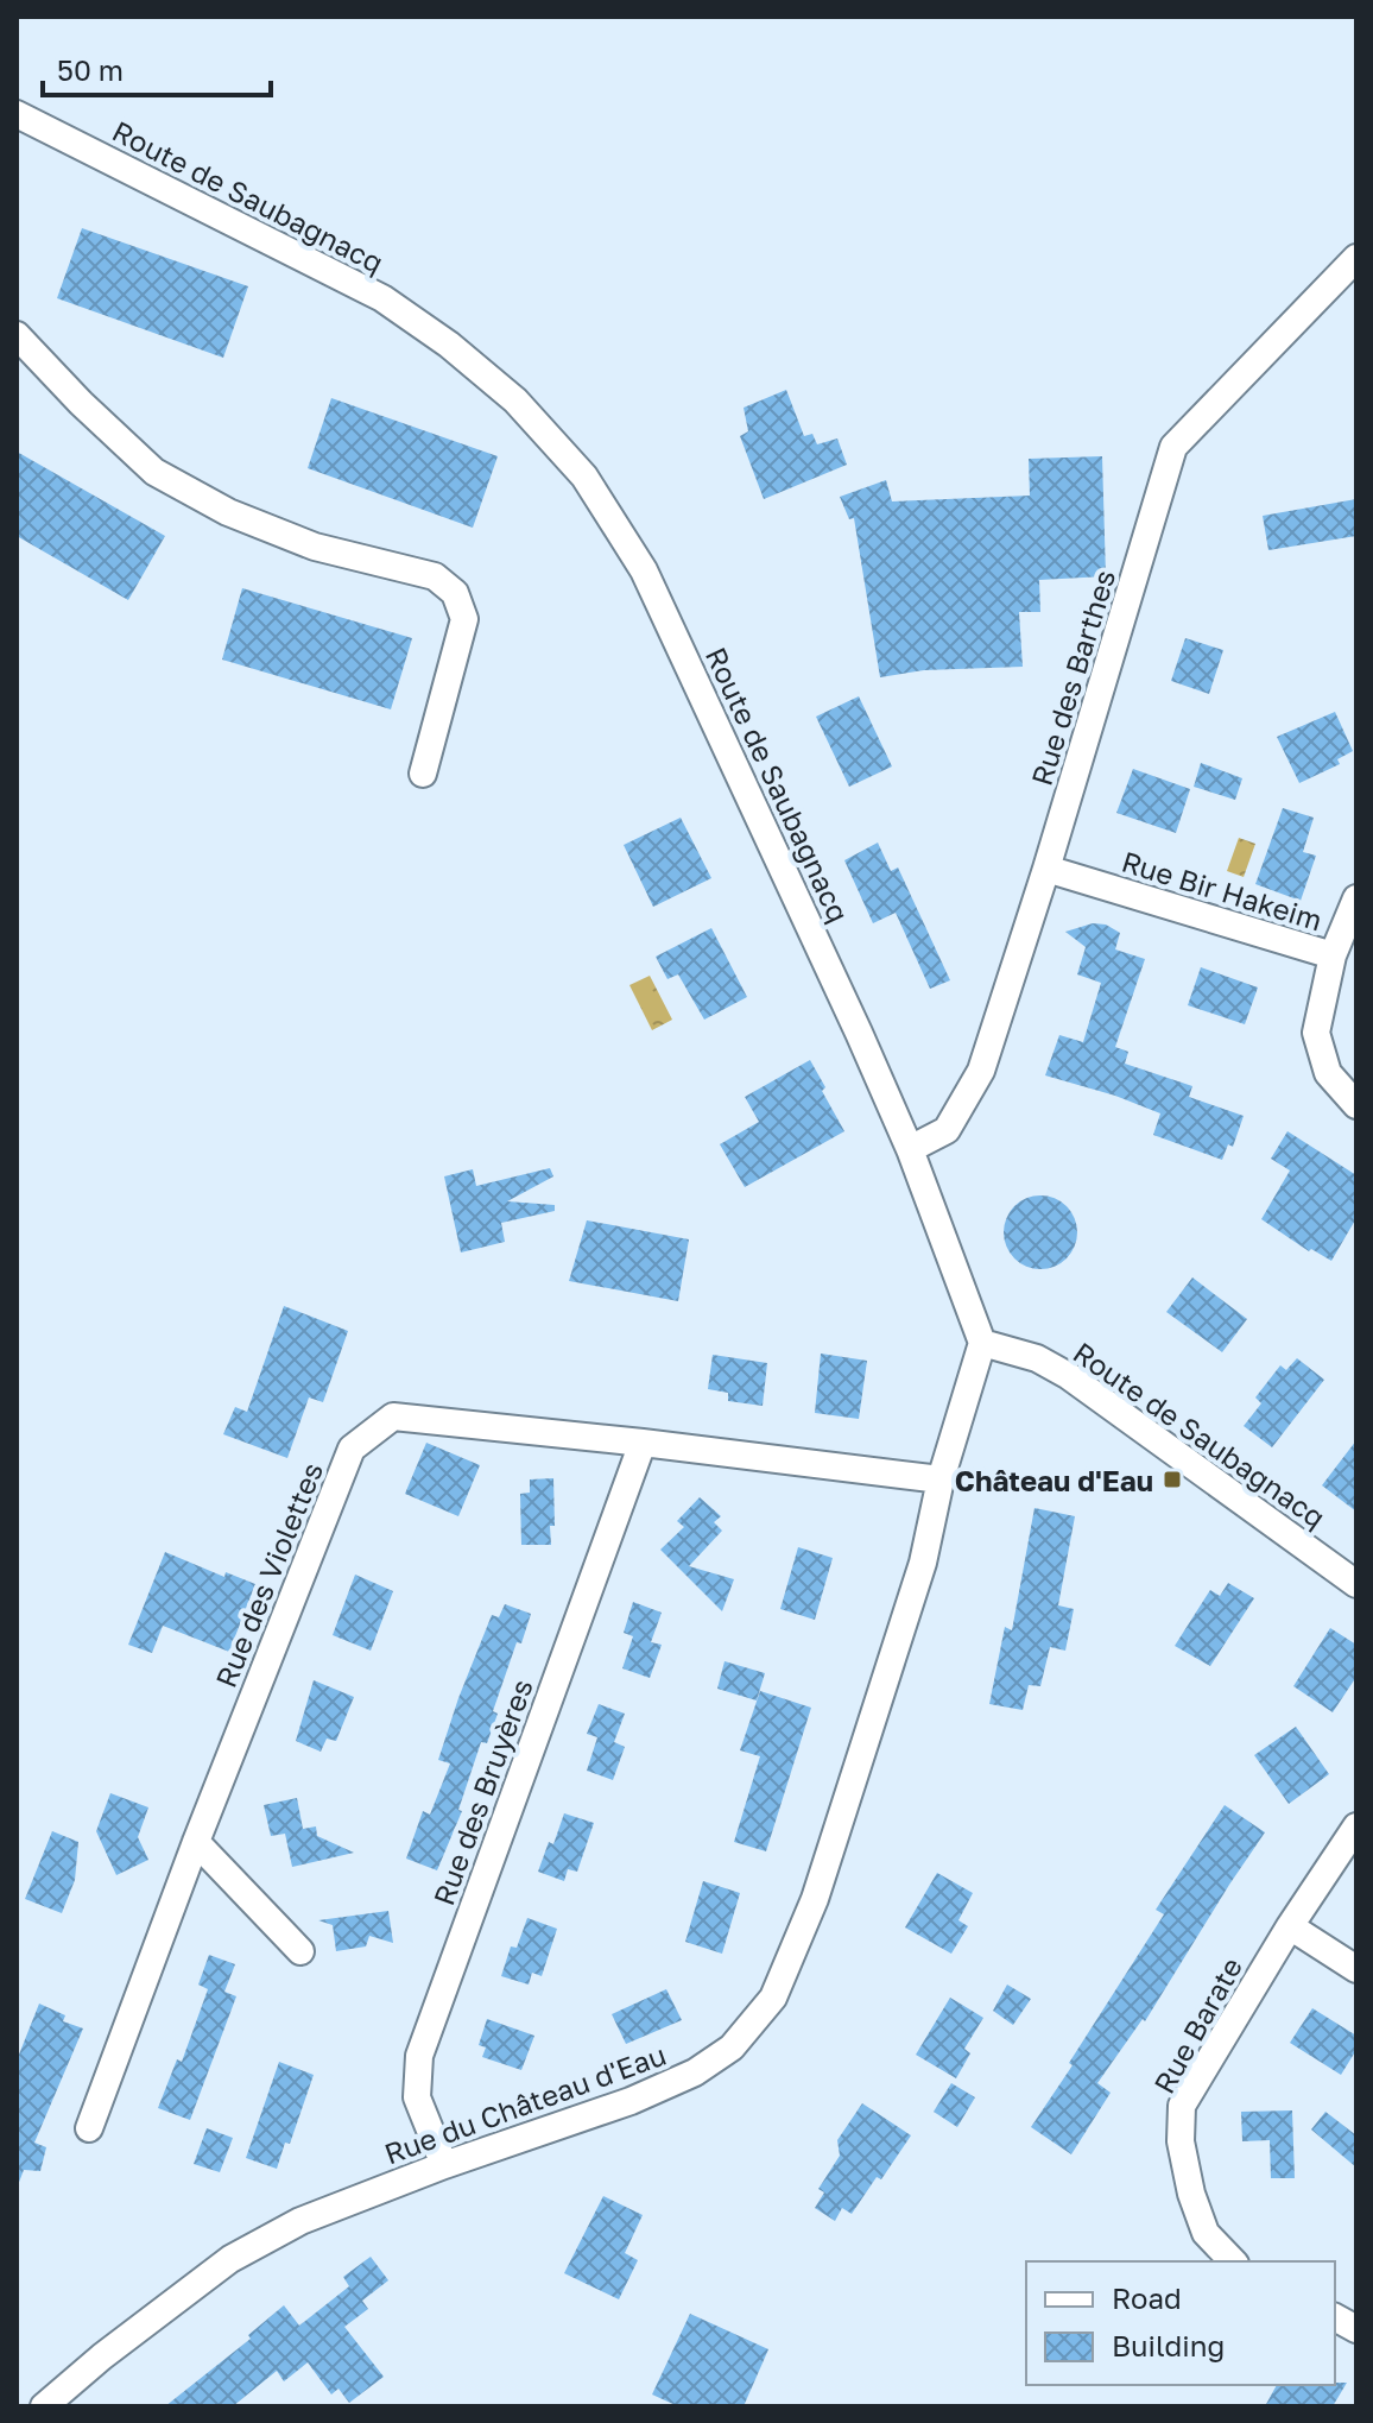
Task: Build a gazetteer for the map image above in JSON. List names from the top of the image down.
{
  "streets": {
    "street": [
      "Route de Saubagnacq",
      "Rue des Barthes",
      "Rue Bir Hakeim",
      "Rue des Violettes",
      "Rue des Bruyères",
      "Rue Barate",
      "Rue du Château d'Eau"
    ]
  },
  "crossings": [
    ["Route de Saubagnacq", "Rue des Barthes"],
    ["Route de Saubagnacq", "Rue du Château d'Eau"],
    ["Rue des Barthes", "Rue Bir Hakeim"],
    ["Rue des Violettes", "Rue des Bruyères"],
    ["Rue des Violettes", "Rue du Château d'Eau"],
    ["Rue des Bruyères", "Rue du Château d'Eau"]
  ],
  "places": {
    "transit": ["Château d'Eau"]
  },
  "legend": ["Road", "Building"],
  "scale_bar": "50 m"
}
